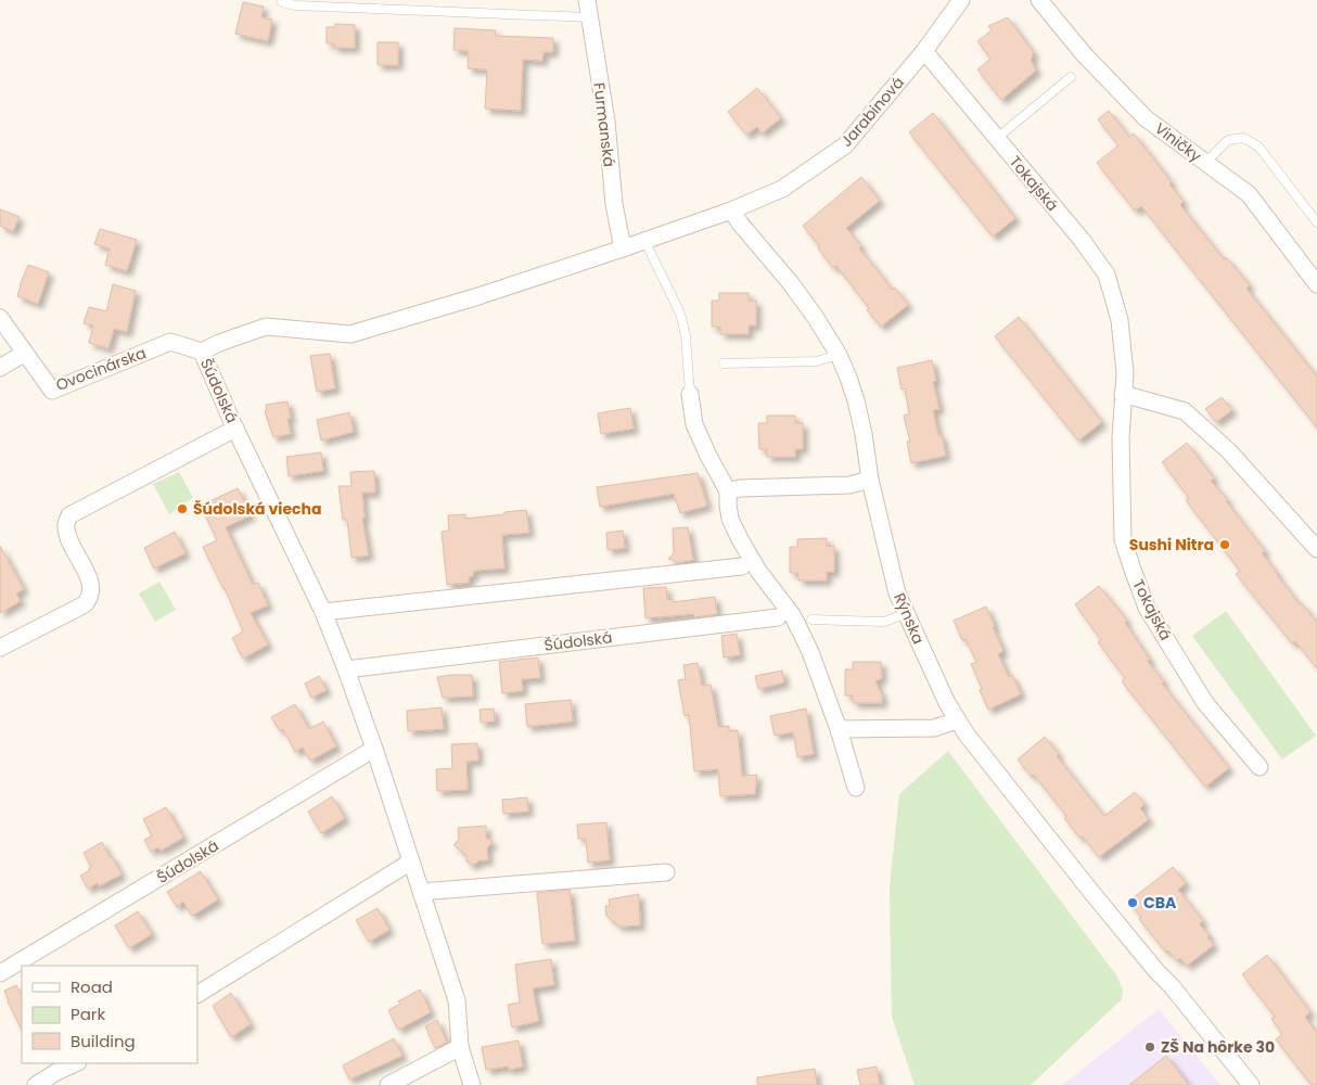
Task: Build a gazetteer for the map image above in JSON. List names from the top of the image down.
{
  "streets": {
    "street": [
      "Jarabinová",
      "Furmanská",
      "Viničky",
      "Tokajská",
      "Ovocinárska",
      "Šúdolská",
      "Rýnska"
    ]
  },
  "crossings": [
    ["Jarabinová", "Furmanská"],
    ["Jarabinová", "Tokajská"],
    ["Jarabinová", "Ovocinárska"],
    ["Jarabinová", "Šúdolská"],
    ["Jarabinová", "Rýnska"],
    ["Ovocinárska", "Šúdolská"]
  ],
  "places": [
    "Šúdolská viecha",
    "Sushi Nitra",
    "CBA",
    "ZŠ Na hôrke 30"
  ],
  "legend": ["Road", "Park", "Building"]
}
